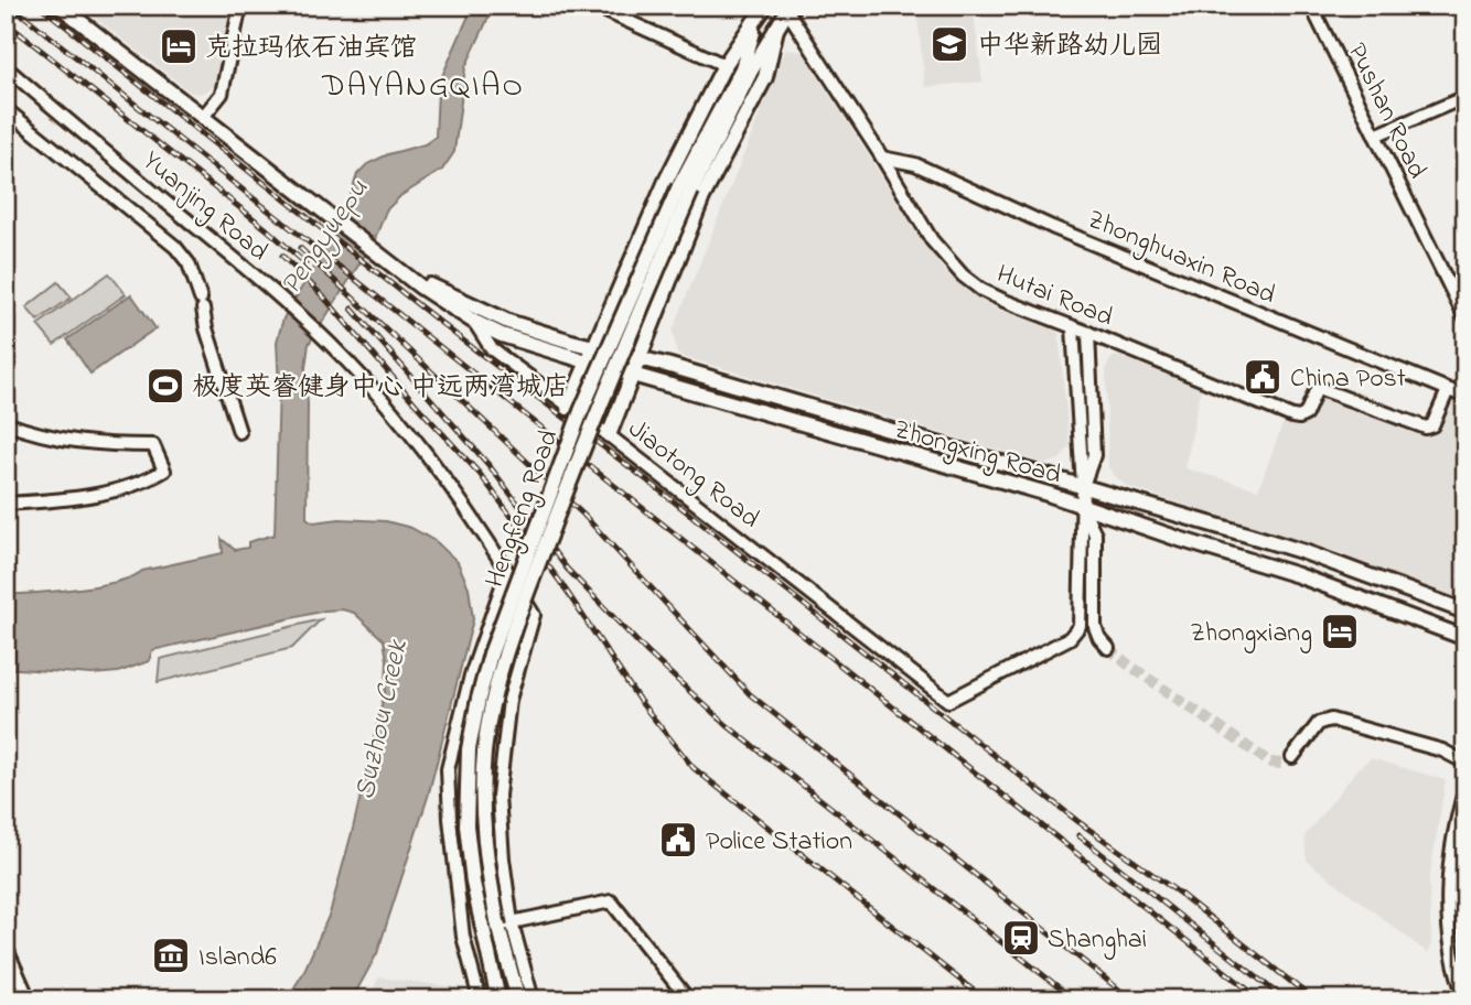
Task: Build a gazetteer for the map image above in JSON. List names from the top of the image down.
{
  "streets": {
    "main road": ["Zhongxing Road", "Jiaotong Road", "Hengfeng Road"],
    "street": [
      "Pushan Road",
      "Yuanjing Road",
      "Zhonghuaxin Road",
      "Hutai Road"
    ]
  },
  "crossings": [
    ["Zhonghuaxin Road", "Hutai Road"],
    ["Hutai Road", "Hengfeng Road"],
    ["Zhongxing Road", "Jiaotong Road"],
    ["Zhongxing Road", "Hengfeng Road"],
    ["Jiaotong Road", "Hengfeng Road"]
  ],
  "districts": ["DAYANGQIAO"],
  "water": ["Pengyuepu", "Suzhou Creek"],
  "places": {
    "school or university": ["中华新路幼儿园"],
    "hotel": ["克拉玛依石油宾馆", "Zhongxiang"],
    "public building": ["China Post", "Police Station"],
    "sports": ["极度英睿健身中心 中远两湾城店"],
    "station": ["Shanghai"],
    "museum": ["Island6"]
  }
}
